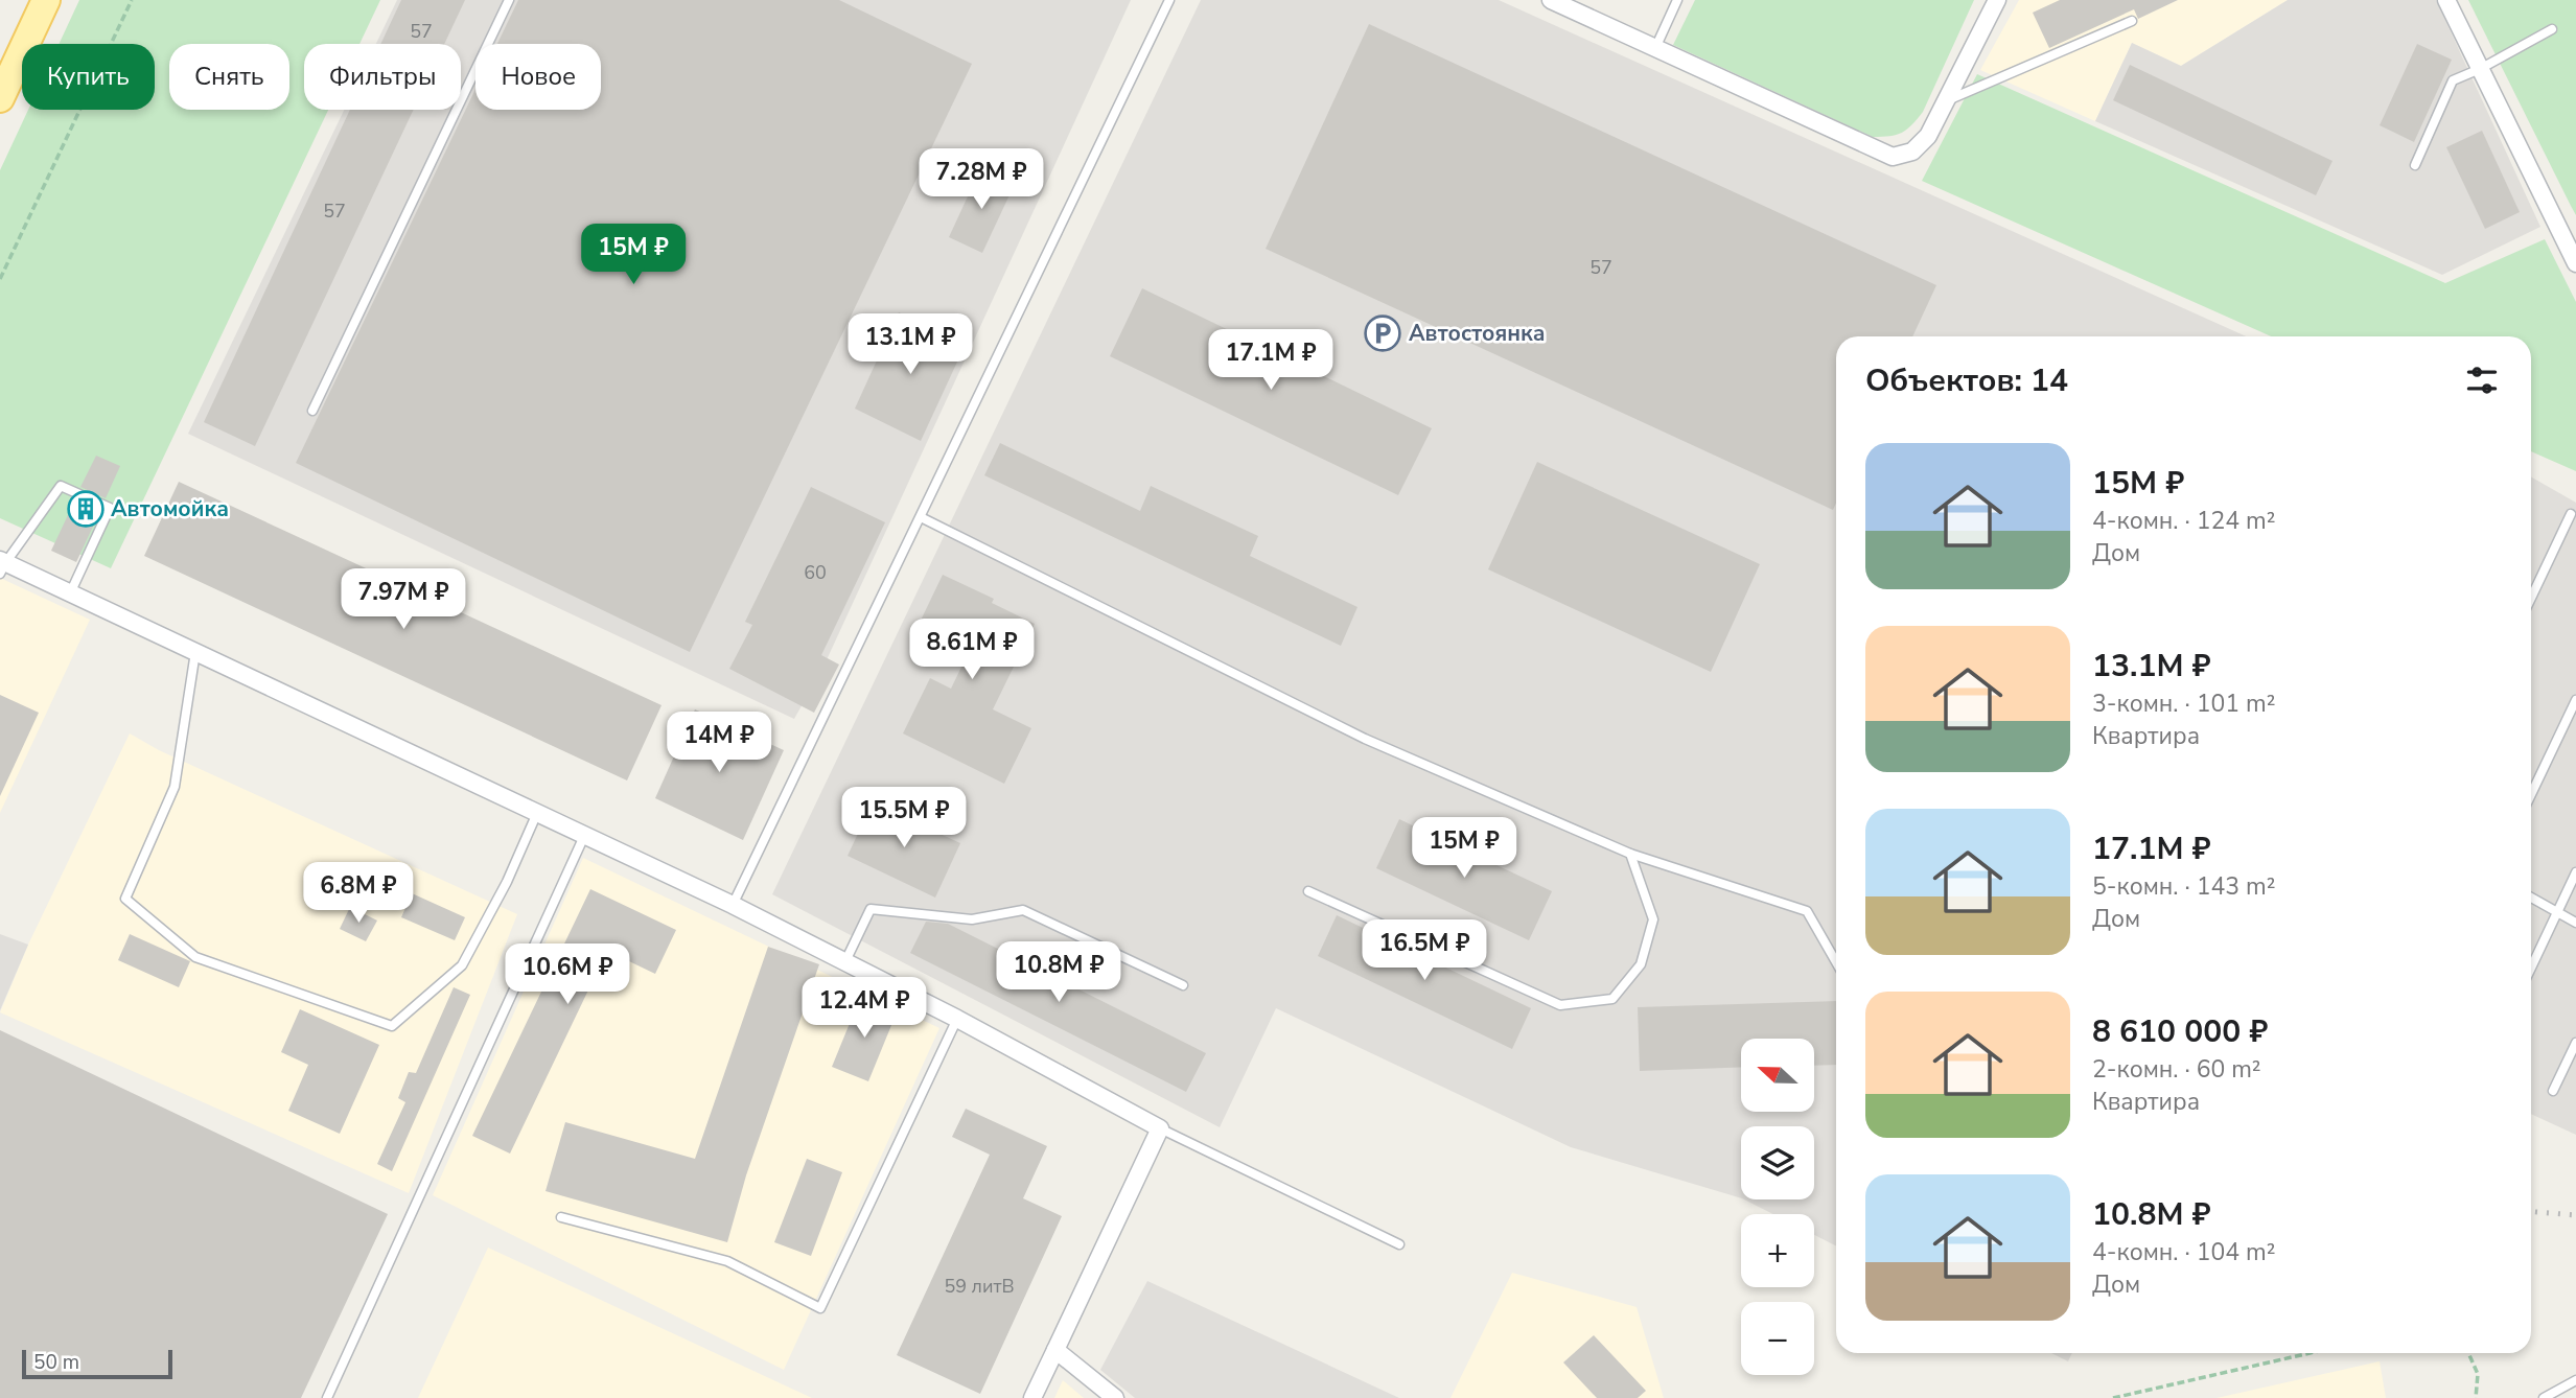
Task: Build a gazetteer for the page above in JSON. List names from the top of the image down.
{
  "places": {
    "parking": ["Автостоянка"],
    "building": ["Автомойка"]
  },
  "house_numbers": [
    "57",
    "57",
    "57",
    "60",
    "59 литВ"
  ],
  "scale_bar": "50 m",
  "north": "left",
  "page": {
    "chip": [
      "Купить",
      "Снять",
      "Фильтры",
      "Новое"
    ],
    "price": [
      "7.28M ₽",
      "15M ₽",
      "13.1M ₽",
      "17.1M ₽",
      "7.97M ₽",
      "8.61M ₽",
      "14M ₽",
      "15.5M ₽",
      "15M ₽",
      "6.8M ₽",
      "16.5M ₽",
      "10.8M ₽",
      "10.6M ₽",
      "12.4M ₽"
    ],
    "heading": "Объектов: 14",
    "list": [
      {
        "name": "15M ₽",
        "note": "4-комн. · 124 m² · Дом"
      },
      {
        "name": "13.1M ₽",
        "note": "3-комн. · 101 m² · Квартира"
      },
      {
        "name": "17.1M ₽",
        "note": "5-комн. · 143 m² · Дом"
      },
      {
        "name": "8 610 000 ₽",
        "note": "2-комн. · 60 m² · Квартира"
      },
      {
        "name": "10.8M ₽",
        "note": "4-комн. · 104 m² · Дом"
      }
    ],
    "map_buttons": ["+", "−"],
    "scale": "50 m"
  }
}
